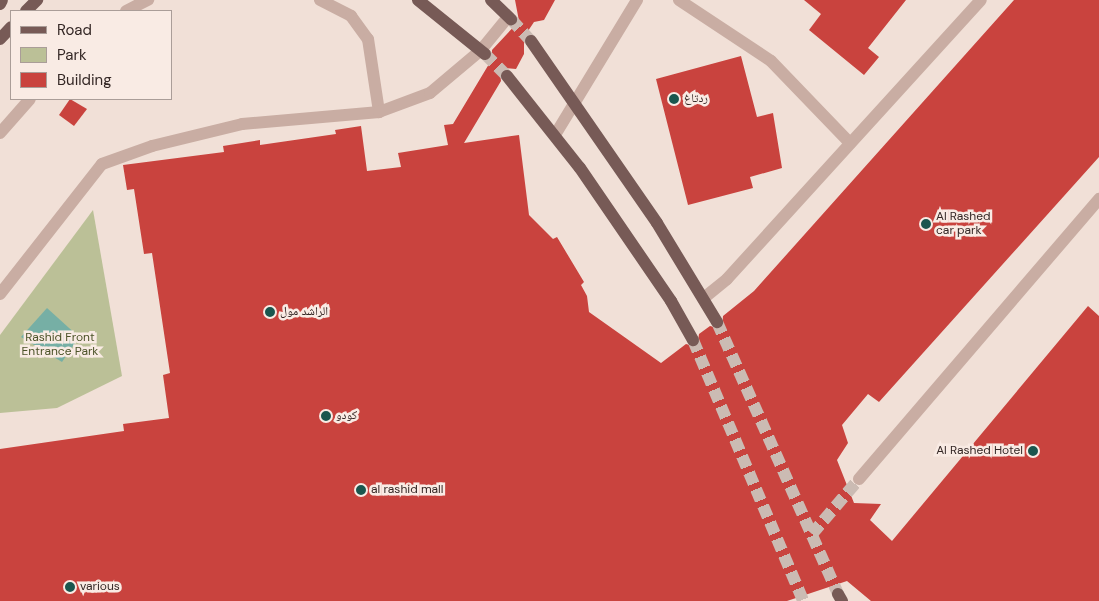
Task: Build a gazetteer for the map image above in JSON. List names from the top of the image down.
{
  "parks": ["Rashid Front Entrance Park"],
  "places": [
    "ردتاغ",
    "Al Rashed car park",
    "الراشد مول",
    "كودو",
    "Al Rashed Hotel",
    "al rashid mall",
    "various"
  ],
  "legend": ["Road", "Park", "Building"]
}
